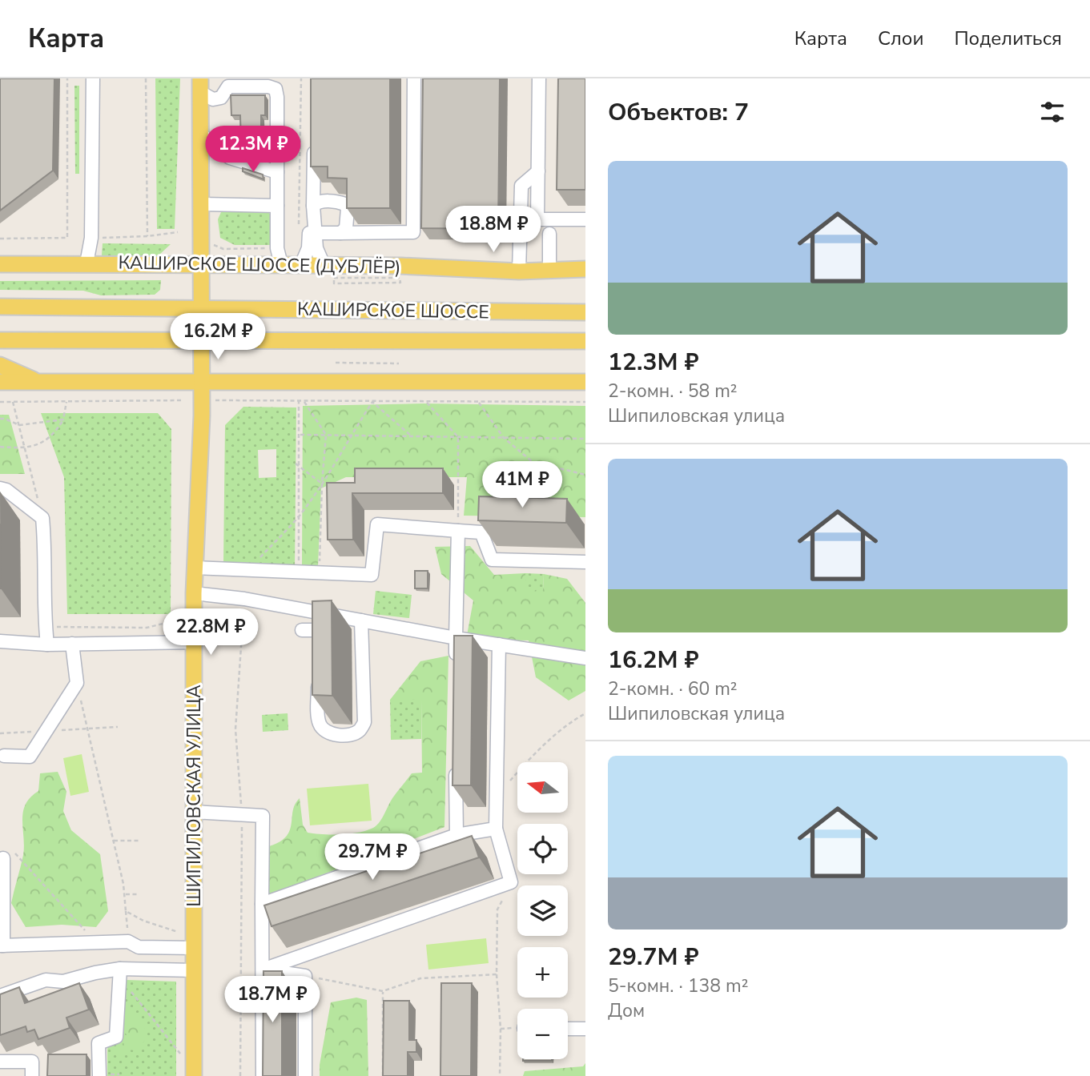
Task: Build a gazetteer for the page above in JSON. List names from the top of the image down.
{
  "streets": {
    "main road": ["КАШИРСКОЕ ШОССЕ (ДУБЛЁР)", "КАШИРСКОЕ ШОССЕ", "ШИПИЛОВСКАЯ УЛИЦА"]
  },
  "crossings": [
    ["КАШИРСКОЕ ШОССЕ (ДУБЛЁР)", "ШИПИЛОВСКАЯ УЛИЦА"],
    ["КАШИРСКОЕ ШОССЕ", "ШИПИЛОВСКАЯ УЛИЦА"]
  ],
  "north": "left",
  "page": {
    "header": "Карта",
    "nav": ["Карта", "Слои", "Поделиться"],
    "heading": "Объектов: 7",
    "price": [
      "12.3M ₽",
      "18.8M ₽",
      "16.2M ₽",
      "41M ₽",
      "22.8M ₽",
      "29.7M ₽",
      "18.7M ₽"
    ],
    "list": [
      {
        "name": "12.3M ₽",
        "note": "2-комн. · 58 m² · Шипиловская улица"
      },
      {
        "name": "16.2M ₽",
        "note": "2-комн. · 60 m² · Шипиловская улица"
      },
      {
        "name": "29.7M ₽",
        "note": "5-комн. · 138 m² · Дом"
      }
    ],
    "map_buttons": ["+", "−"]
  }
}
